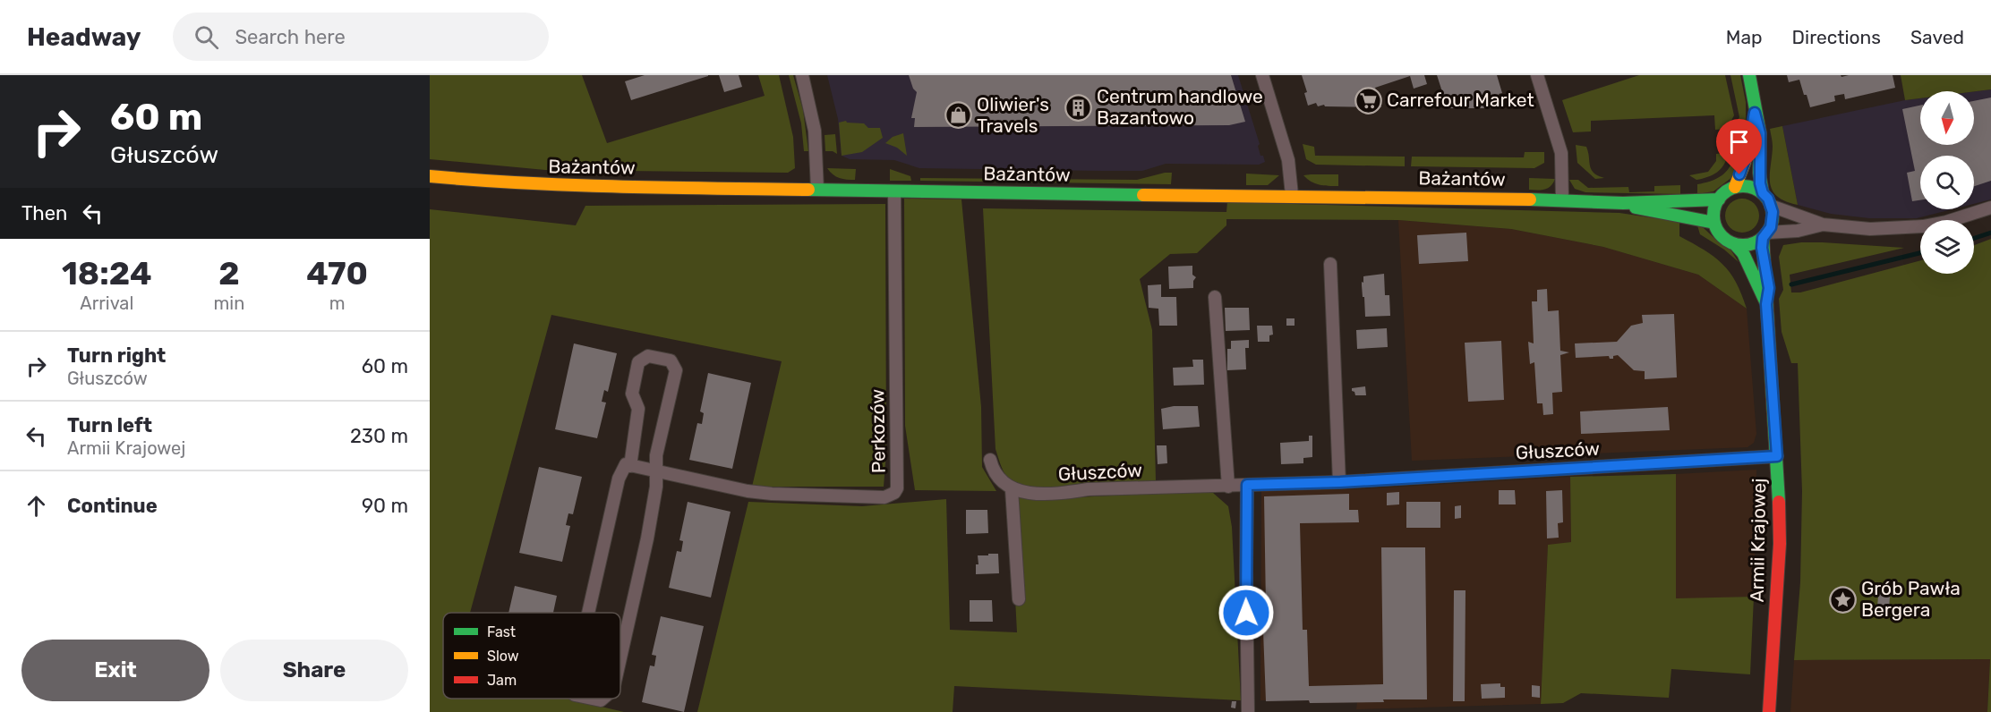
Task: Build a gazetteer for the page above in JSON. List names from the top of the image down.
{
  "streets": {
    "street": [
      "Bażantów",
      "Perkozów",
      "Głuszców",
      "Armii Krajowej"
    ]
  },
  "crossings": [
    ["Bażantów", "Perkozów"],
    ["Bażantów", "Armii Krajowej"],
    ["Głuszców", "Armii Krajowej"]
  ],
  "places": {
    "supermarket": ["Carrefour Market"],
    "building": ["Centrum handlowe Bazantowo"],
    "shop": ["Oliwier's Travels"],
    "place": ["Grób Pawła Bergera"]
  },
  "legend": ["Fast", "Slow", "Jam"],
  "north": "bottom",
  "page": {
    "header": "Headway",
    "search": "Search here",
    "nav": ["Map", "Directions", "Saved"],
    "turn": ["60 m", "Głuszców"],
    "then": "Then",
    "eta": [
      "18:24",
      "Arrival",
      "2",
      "min",
      "470",
      "m"
    ],
    "list": [
      {
        "name": "Turn right",
        "note": "Głuszców",
        "value": "60 m"
      },
      {
        "name": "Turn left",
        "note": "Armii Krajowej",
        "value": "230 m"
      },
      {
        "name": "Continue",
        "value": "90 m"
      }
    ],
    "buttons": ["Exit", "Share"]
  }
}
